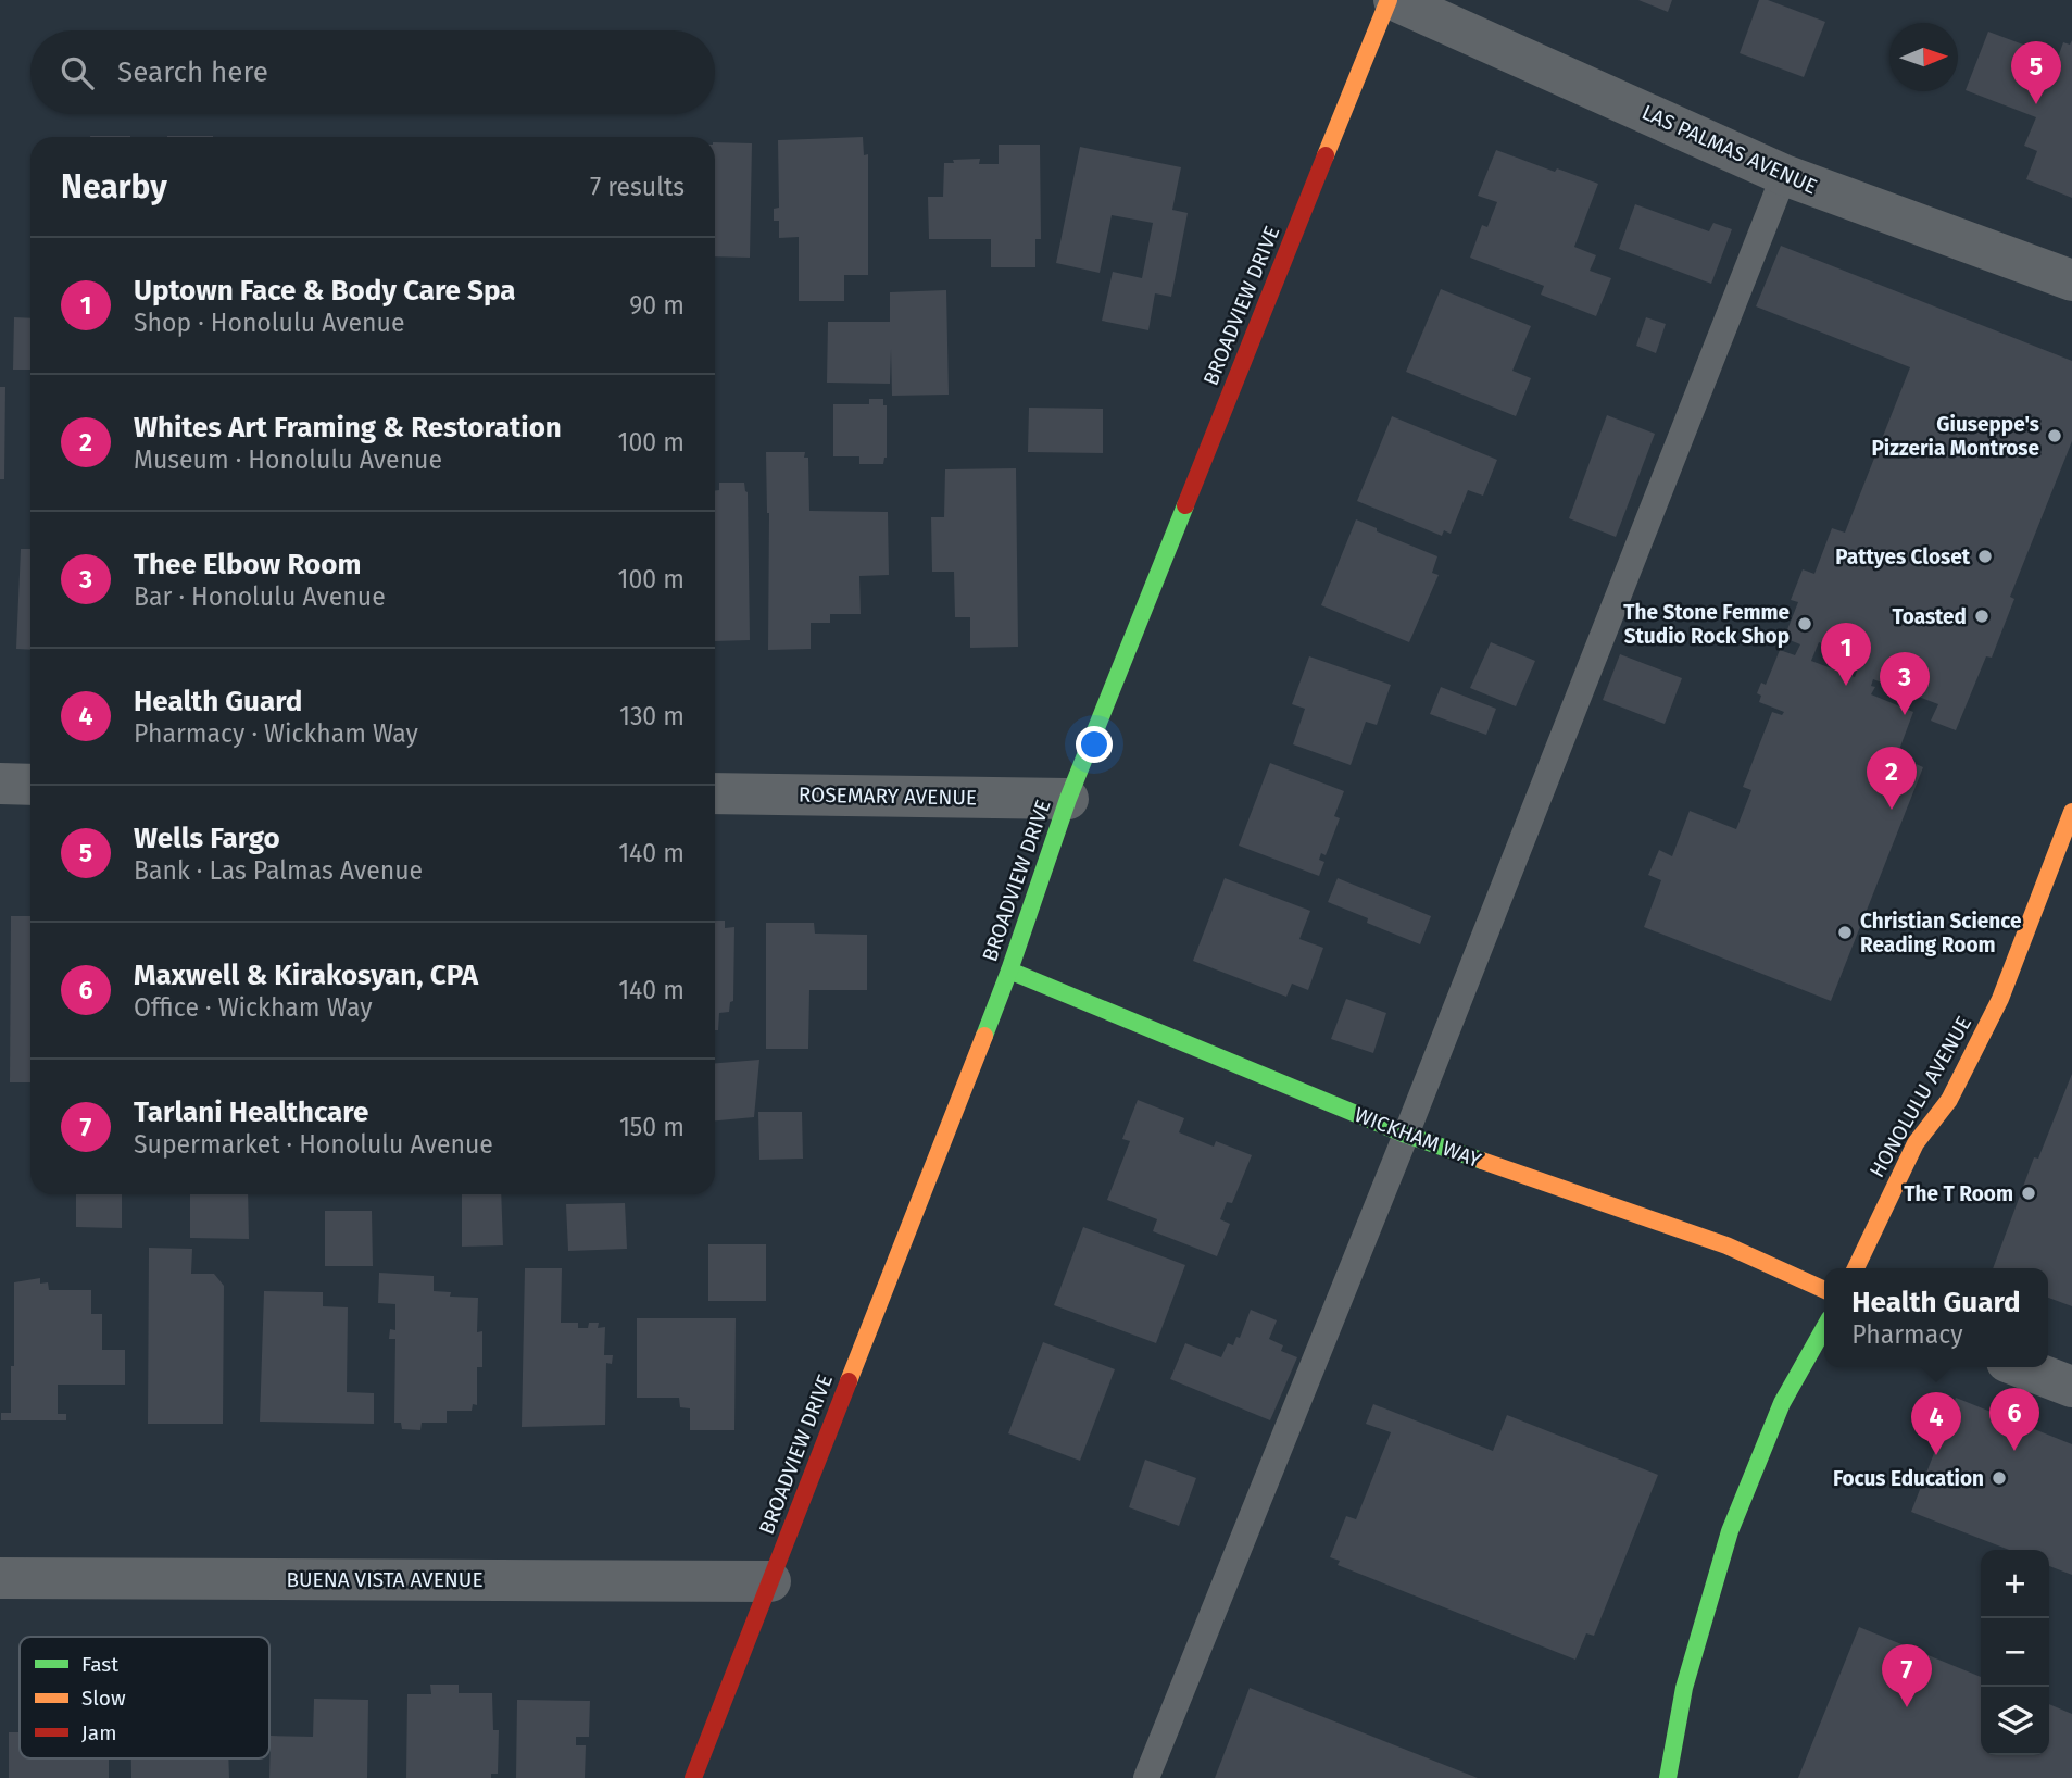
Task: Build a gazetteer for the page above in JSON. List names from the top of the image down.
{
  "streets": {
    "street": [
      "LAS PALMAS AVENUE",
      "BROADVIEW DRIVE",
      "ROSEMARY AVENUE",
      "HONOLULU AVENUE",
      "WICKHAM WAY",
      "BUENA VISTA AVENUE"
    ]
  },
  "crossings": [
    ["LAS PALMAS AVENUE", "BROADVIEW DRIVE"],
    ["BROADVIEW DRIVE", "ROSEMARY AVENUE"],
    ["BROADVIEW DRIVE", "WICKHAM WAY"],
    ["BROADVIEW DRIVE", "BUENA VISTA AVENUE"]
  ],
  "places": [
    "Giuseppe's Pizzeria Montrose",
    "Pattyes Closet",
    "Toasted",
    "The Stone Femme Studio Rock Shop",
    "Christian Science Reading Room",
    "The T Room",
    "Focus Education"
  ],
  "legend": ["Fast", "Slow", "Jam"],
  "north": "right",
  "page": {
    "search": "Search here",
    "pins": [
      "5",
      "1",
      "3",
      "2",
      "6",
      "4",
      "7"
    ],
    "heading": ["Nearby", "7 results"],
    "list": [
      {
        "mark": "1",
        "name": "Uptown Face & Body Care Spa",
        "note": "Shop · Honolulu Avenue",
        "value": "90 m"
      },
      {
        "mark": "2",
        "name": "Whites Art Framing & Restoration",
        "note": "Museum · Honolulu Avenue",
        "value": "100 m"
      },
      {
        "mark": "3",
        "name": "Thee Elbow Room",
        "note": "Bar · Honolulu Avenue",
        "value": "100 m"
      },
      {
        "mark": "4",
        "name": "Health Guard",
        "note": "Pharmacy · Wickham Way",
        "value": "130 m"
      },
      {
        "mark": "5",
        "name": "Wells Fargo",
        "note": "Bank · Las Palmas Avenue",
        "value": "140 m"
      },
      {
        "mark": "6",
        "name": "Maxwell & Kirakosyan, CPA",
        "note": "Office · Wickham Way",
        "value": "140 m"
      },
      {
        "mark": "7",
        "name": "Tarlani Healthcare",
        "note": "Supermarket · Honolulu Avenue",
        "value": "150 m"
      }
    ],
    "popup": ["Health Guard", "Pharmacy"],
    "map_buttons": ["+", "−"]
  }
}
